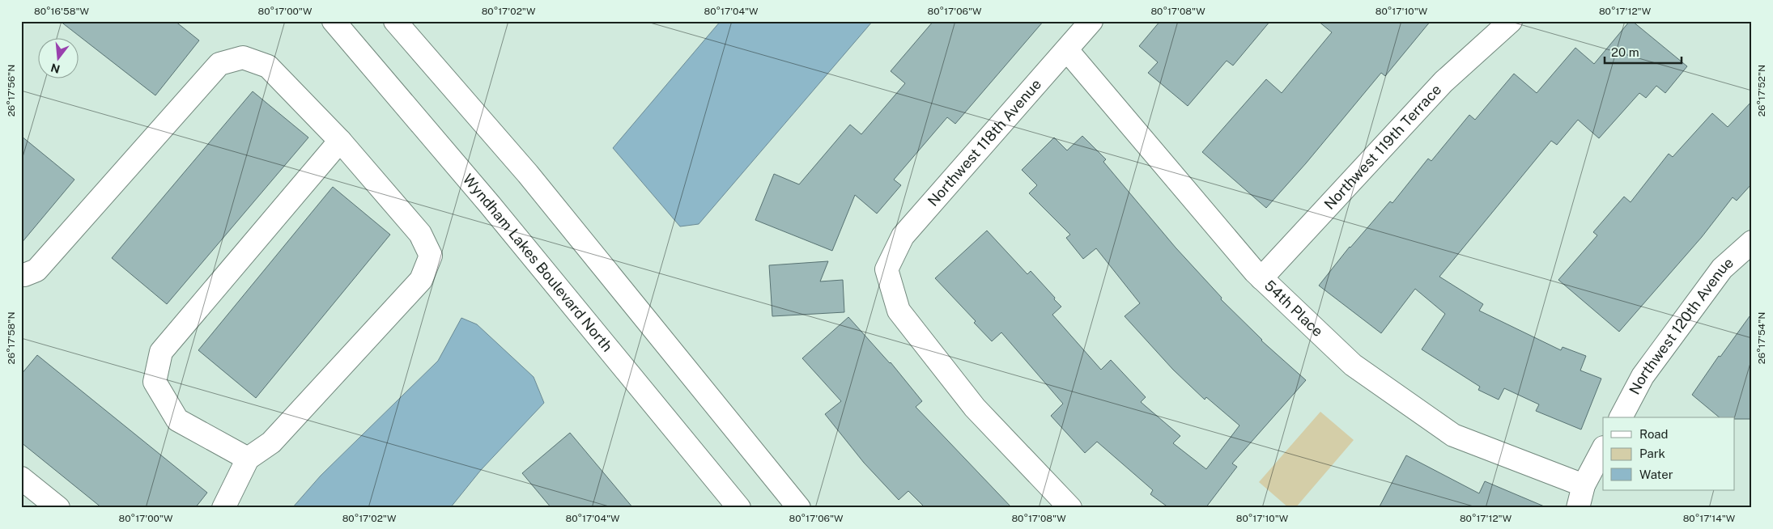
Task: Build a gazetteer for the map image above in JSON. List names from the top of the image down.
{
  "streets": {
    "street": [
      "Northwest 118th Avenue",
      "Northwest 119th Terrace",
      "Wyndham Lakes Boulevard North",
      "54th Place",
      "Northwest 120th Avenue"
    ]
  },
  "crossings": [
    ["Northwest 118th Avenue", "54th Place"],
    ["Northwest 119th Terrace", "54th Place"]
  ],
  "legend": ["Road", "Park", "Water"],
  "scale_bar": "20 m",
  "north": "bottom",
  "coordinates": [
    "80°16'58\"W",
    "80°17'00\"W",
    "80°17'02\"W",
    "80°17'04\"W",
    "80°17'06\"W",
    "80°17'08\"W",
    "80°17'10\"W",
    "80°17'12\"W",
    "26°17'56\"N",
    "26°17'52\"N",
    "26°17'58\"N",
    "26°17'54\"N",
    "80°17'14\"W"
  ]
}
